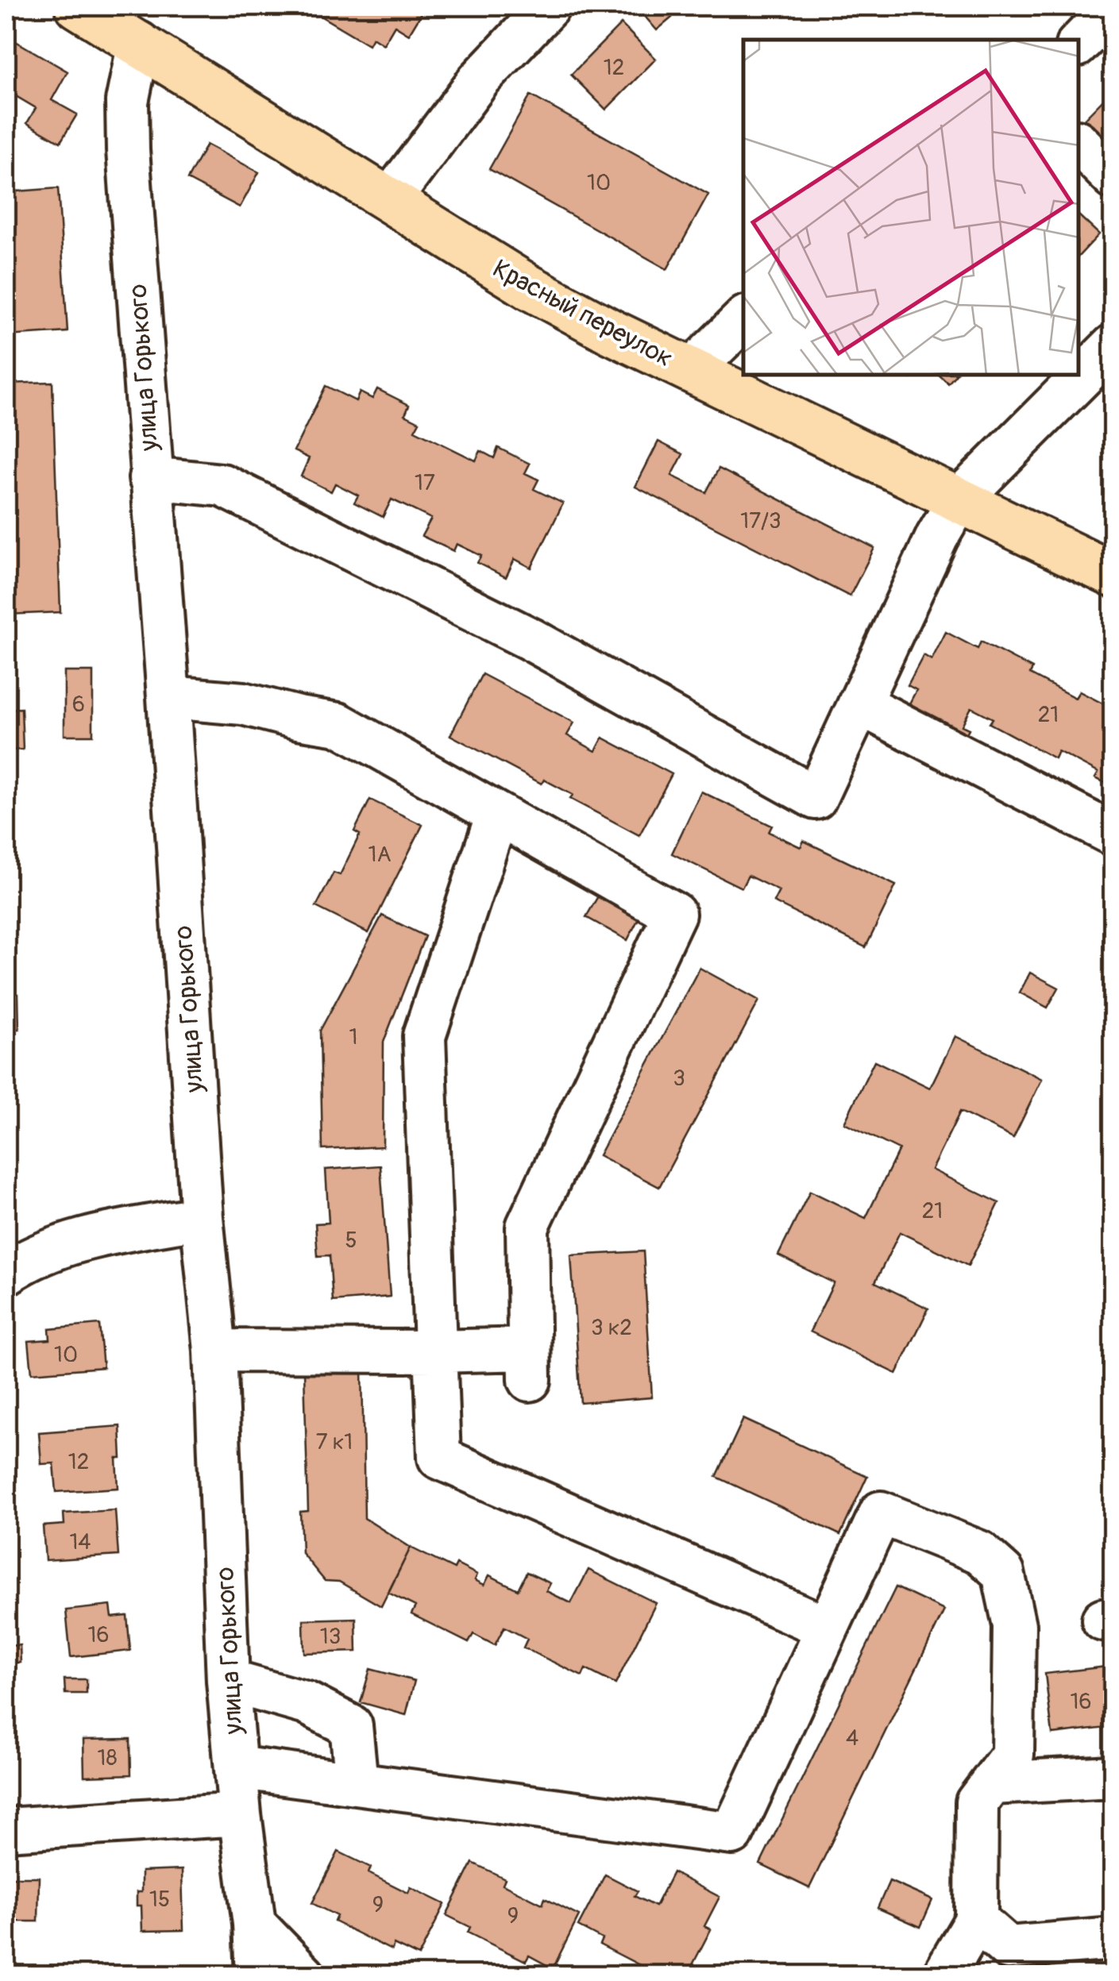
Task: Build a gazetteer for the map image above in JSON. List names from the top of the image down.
{
  "streets": {
    "main road": ["Красный переулок"],
    "street": ["улица Горького"]
  },
  "crossings": [
    ["Красный переулок", "улица Горького"]
  ],
  "house_numbers": [
    "12",
    "10",
    "17",
    "17/3",
    "6",
    "21",
    "1А",
    "1",
    "3",
    "21",
    "5",
    "3 к2",
    "10",
    "7 к1",
    "12",
    "14",
    "16",
    "13",
    "16",
    "4",
    "18",
    "15",
    "9",
    "9"
  ]
}
